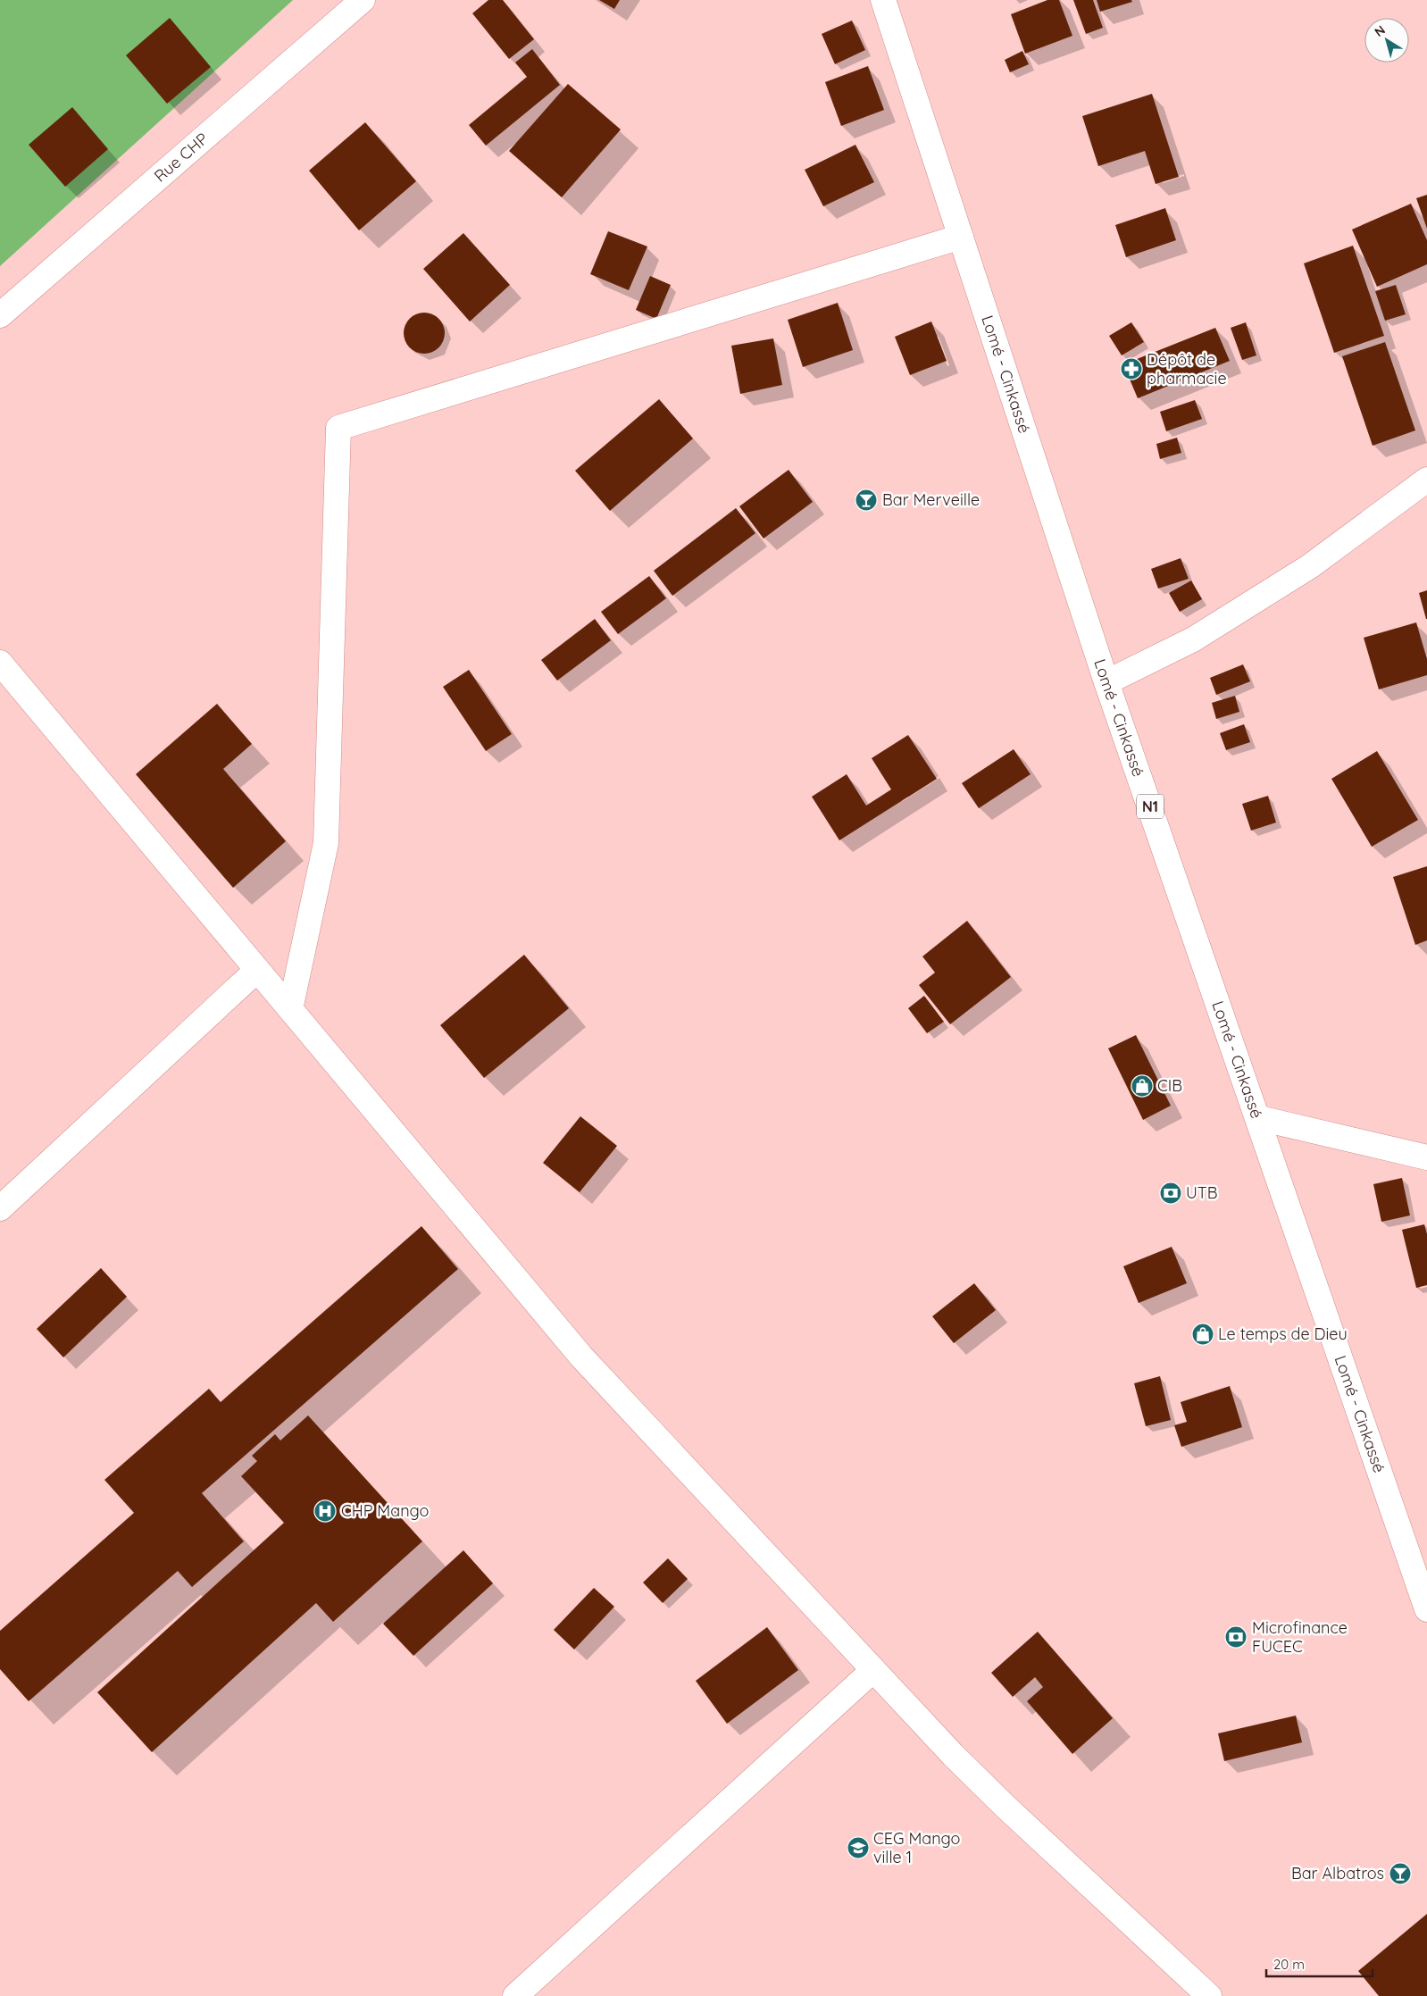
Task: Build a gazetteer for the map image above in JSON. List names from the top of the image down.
{
  "streets": {
    "main road": ["Rue CHP", "Lomé - Cinkassé", "N1"]
  },
  "places": {
    "pharmacy": ["Dépôt de pharmacie"],
    "bar": ["Bar Merveille", "Bar Albatros"],
    "shop": ["CIB", "Le temps de Dieu"],
    "bank": ["UTB", "Microfinance FUCEC"],
    "hospital": ["CHP Mango"],
    "school or university": ["CEG Mango ville 1"]
  },
  "scale_bar": "20 m",
  "north": "top left"
}
